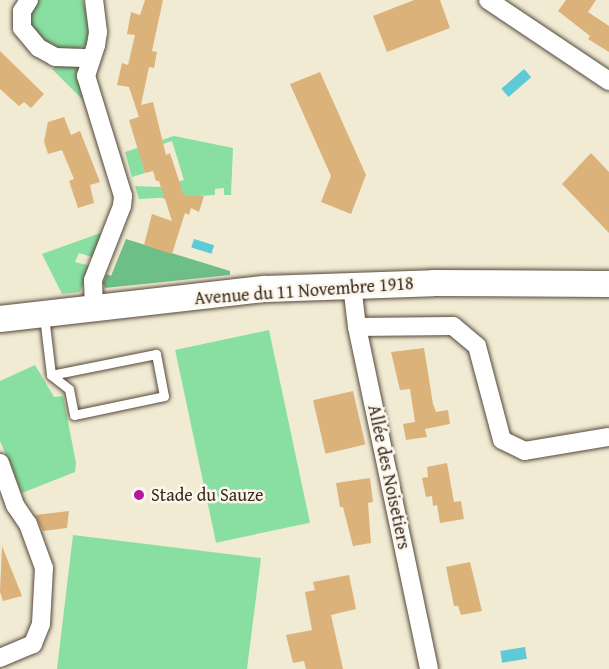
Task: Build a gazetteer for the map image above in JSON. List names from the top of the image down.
{
  "streets": {
    "main road": ["Avenue du 11 Novembre 1918"],
    "street": ["Allée des Noisetiers"]
  },
  "crossings": [
    ["Avenue du 11 Novembre 1918", "Allée des Noisetiers"]
  ],
  "places": ["Stade du Sauze"]
}
